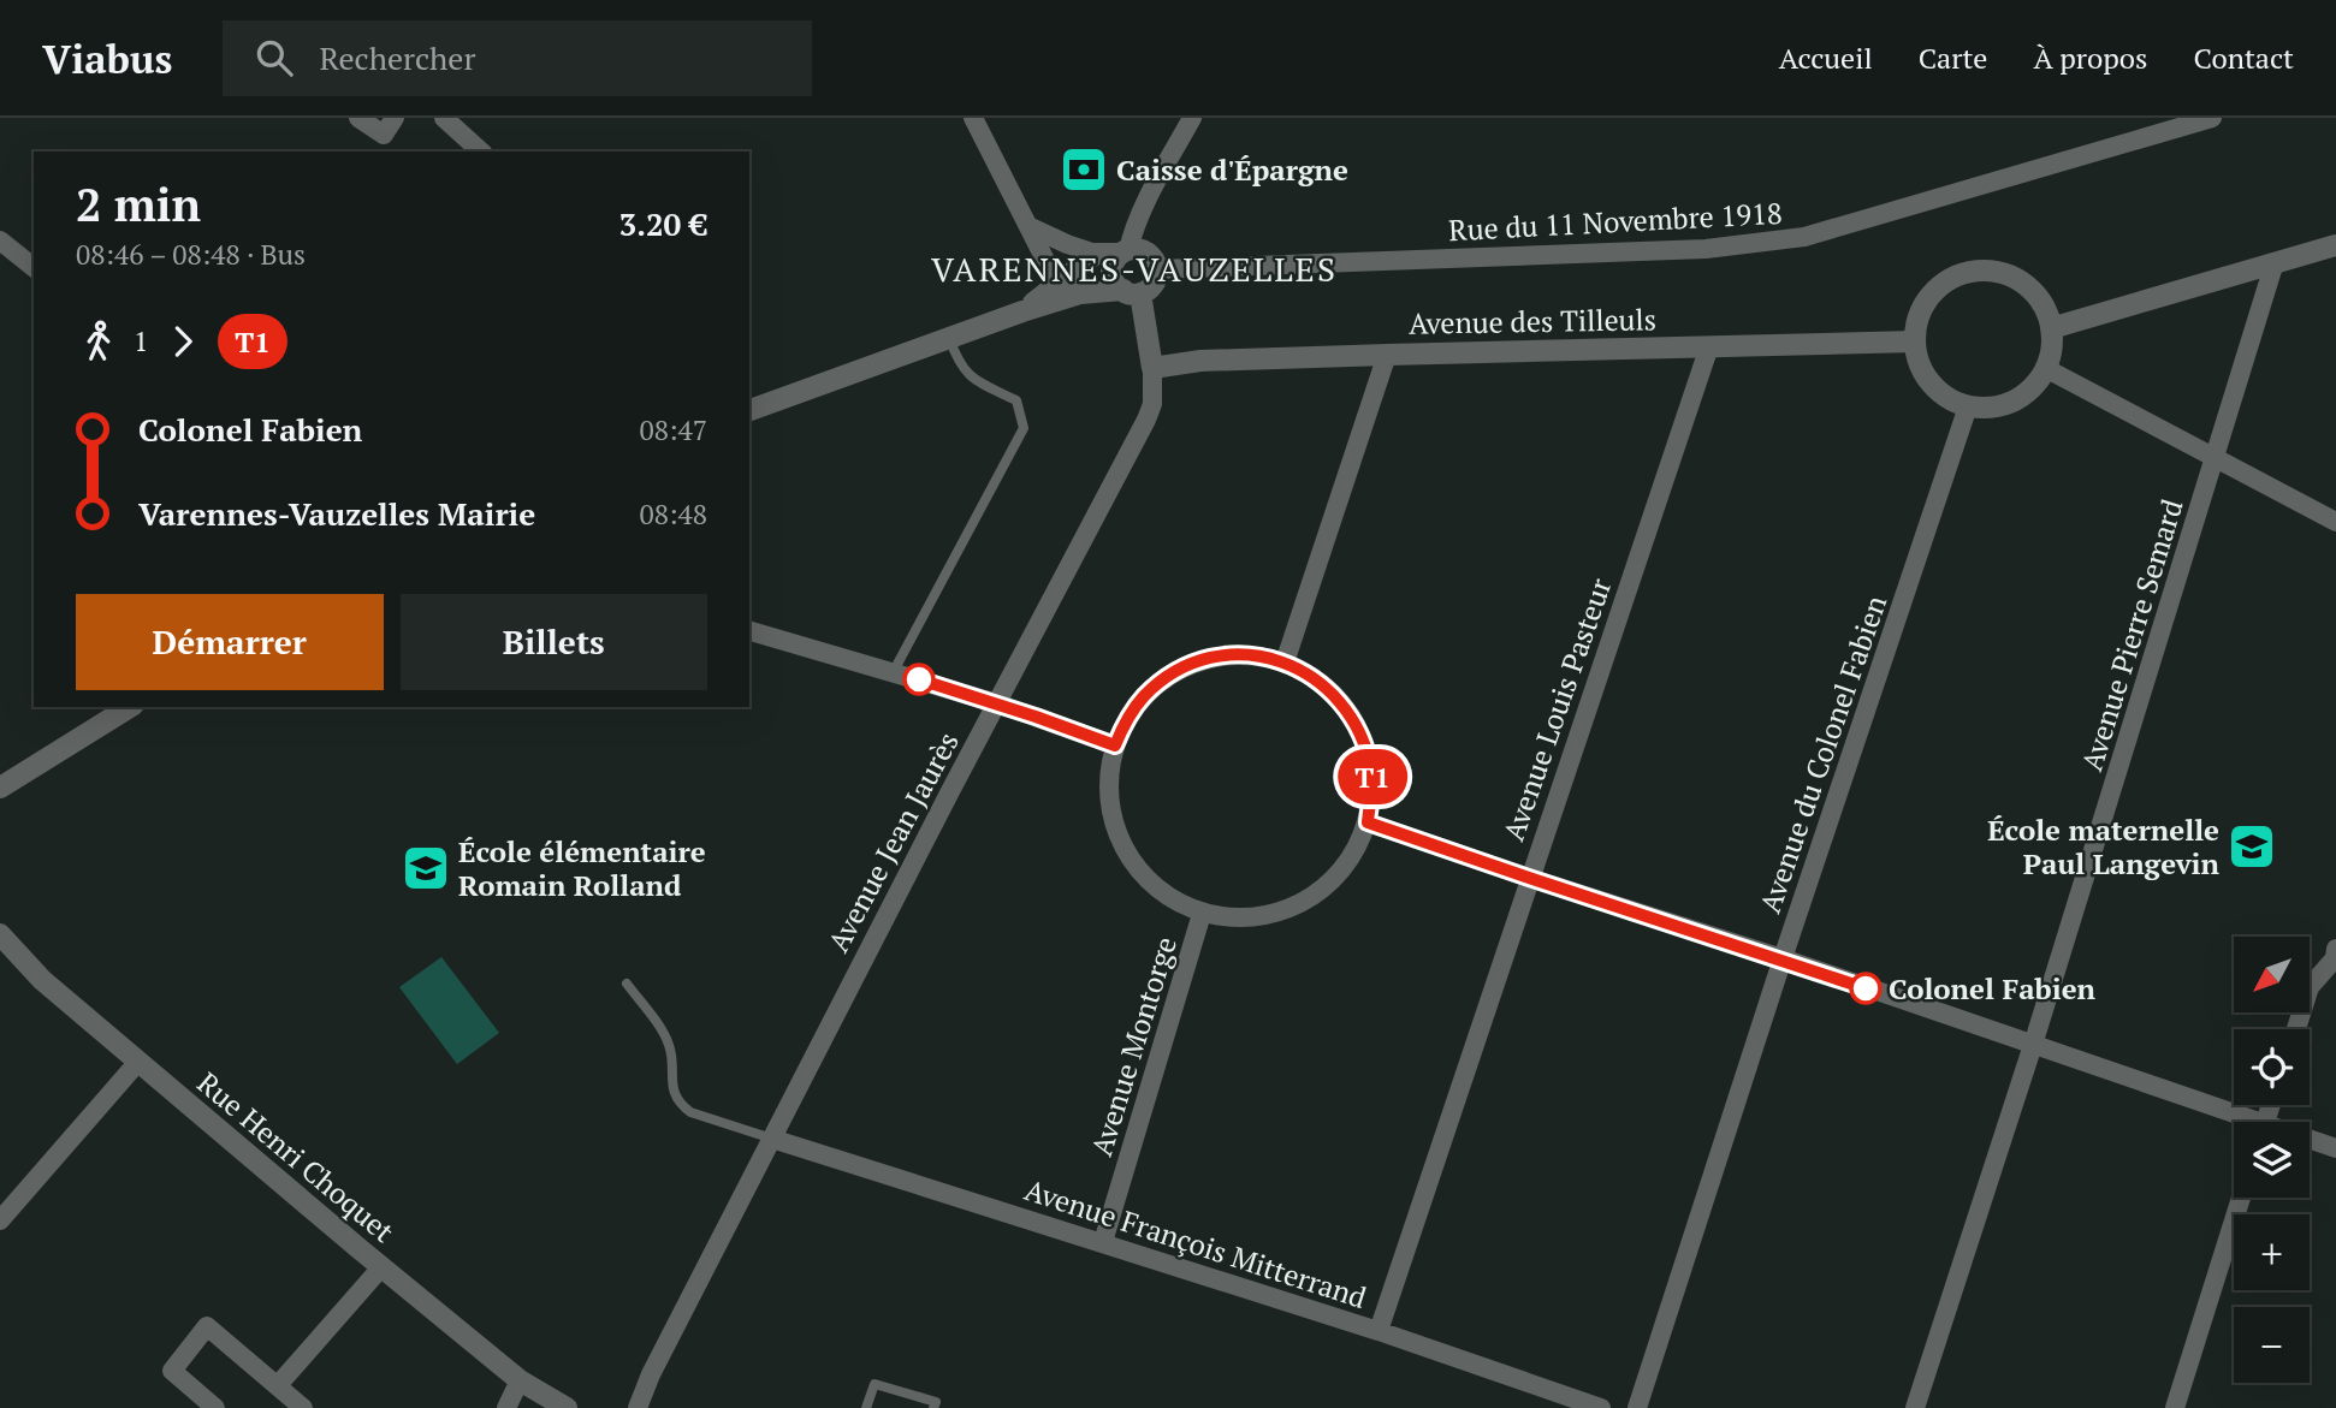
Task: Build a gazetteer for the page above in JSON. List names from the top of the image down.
{
  "streets": {
    "street": [
      "Rue du 11 Novembre 1918",
      "Avenue des Tilleuls",
      "Avenue Pierre Semard",
      "Avenue Louis Pasteur",
      "Avenue du Colonel Fabien",
      "Avenue Jean Jaurès",
      "Avenue Montorge",
      "Rue Henri Choquet",
      "Avenue François Mitterrand"
    ]
  },
  "crossings": [
    ["Rue du 11 Novembre 1918", "Avenue Jean Jaurès"],
    ["Avenue des Tilleuls", "Avenue Louis Pasteur"],
    ["Avenue des Tilleuls", "Avenue du Colonel Fabien"],
    ["Avenue des Tilleuls", "Avenue Jean Jaurès"],
    ["Avenue Louis Pasteur", "Avenue François Mitterrand"],
    ["Avenue Jean Jaurès", "Avenue François Mitterrand"],
    ["Avenue Montorge", "Avenue François Mitterrand"]
  ],
  "districts": ["VARENNES-VAUZELLES"],
  "places": {
    "bank": ["Caisse d'Épargne"],
    "school or university": ["École maternelle Paul Langevin", "École élémentaire Romain Rolland"],
    "other": ["Colonel Fabien"]
  },
  "lines": ["bus line T1"],
  "north": "bottom left",
  "page": {
    "header": "Viabus",
    "search": "Rechercher",
    "nav": [
      "Accueil",
      "Carte",
      "À propos",
      "Contact"
    ],
    "on_map": "T1",
    "heading": ["2 min", "08:46 – 08:48 · Bus", "3.20 €"],
    "legs": ["1", "T1"],
    "list": [
      {
        "name": "Colonel Fabien",
        "value": "08:47"
      },
      {
        "name": "Varennes-Vauzelles Mairie",
        "value": "08:48"
      }
    ],
    "buttons": ["Démarrer", "Billets"],
    "map_buttons": ["+", "−"]
  }
}
